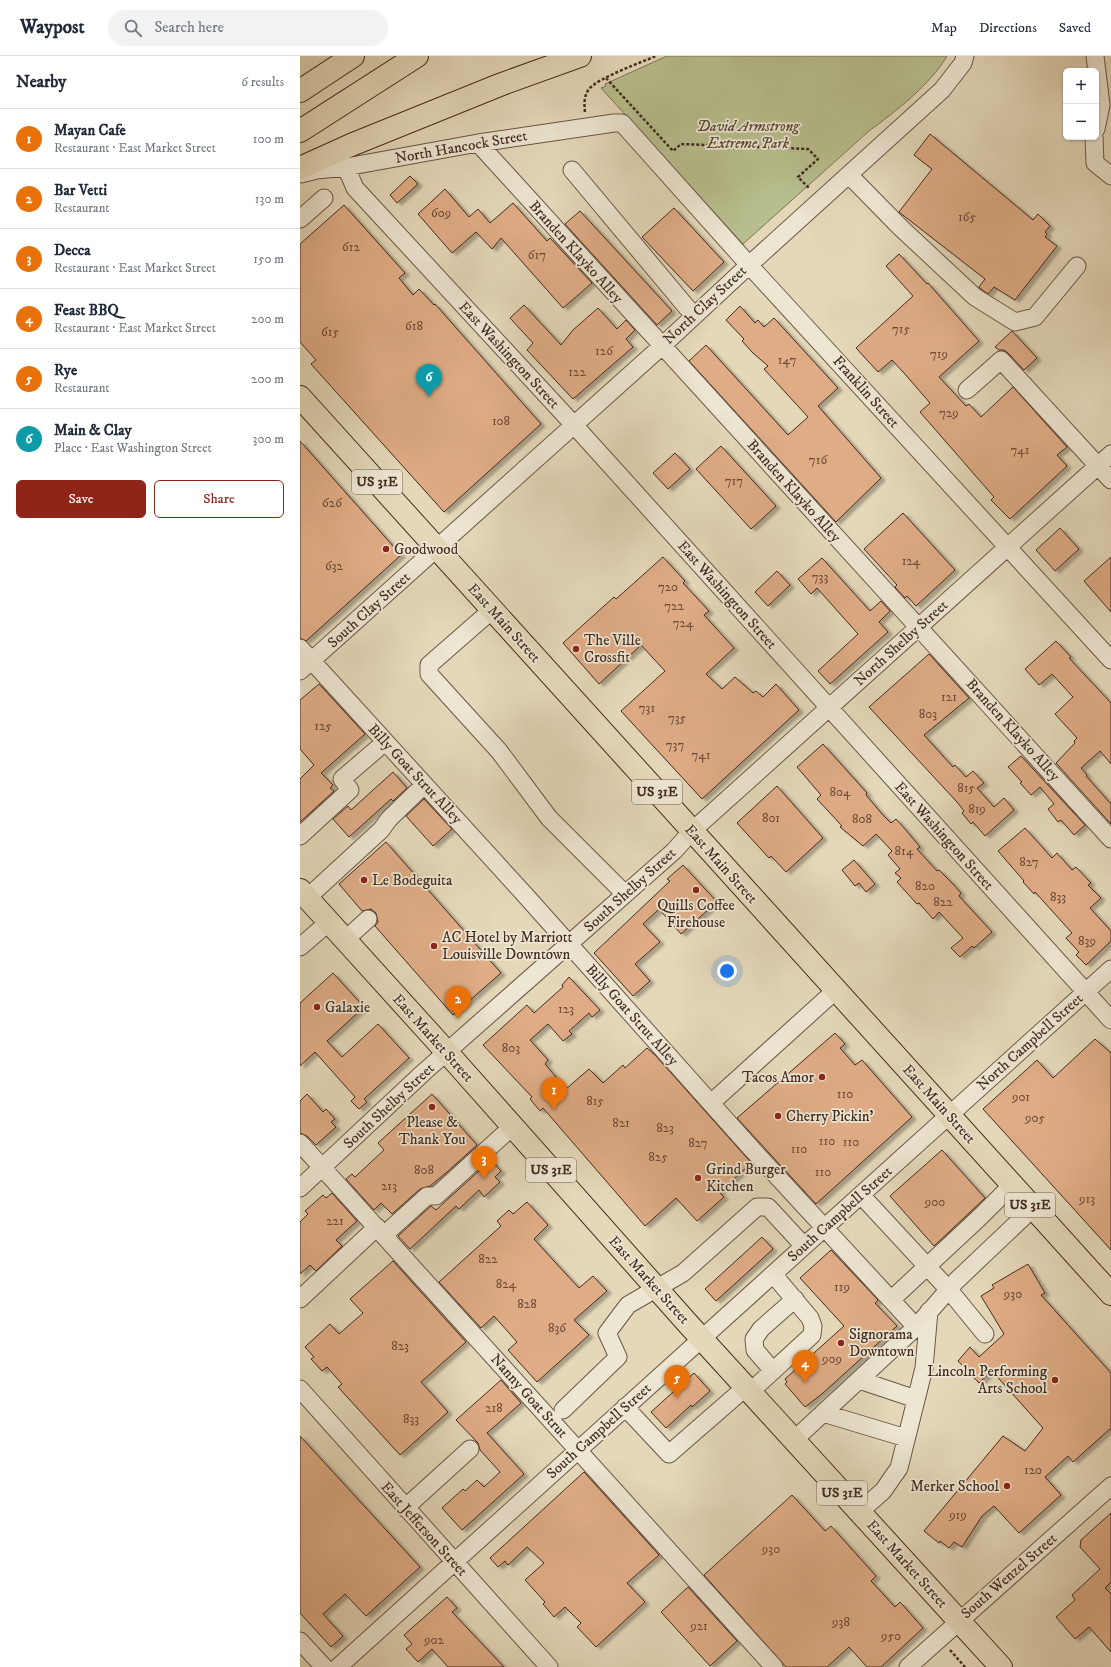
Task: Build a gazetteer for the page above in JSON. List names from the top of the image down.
{
  "streets": {
    "main road": ["US 31E", "East Main Street", "East Market Street"],
    "street": [
      "North Hancock Street",
      "Branden Klayko Alley",
      "North Clay Street",
      "East Washington Street",
      "Franklin Street",
      "South Clay Street",
      "North Shelby Street",
      "Billy Goat Strut Alley",
      "South Shelby Street",
      "North Campbell Street",
      "South Campbell Street",
      "Nanny Goat Strut",
      "East Jefferson Street",
      "South Wenzel Street"
    ]
  },
  "crossings": [
    ["North Hancock Street", "Branden Klayko Alley"],
    ["North Hancock Street", "East Washington Street"],
    ["North Hancock Street", "Franklin Street"],
    ["Branden Klayko Alley", "North Clay Street"],
    ["Branden Klayko Alley", "North Shelby Street"],
    ["North Clay Street", "East Washington Street"],
    ["North Clay Street", "Franklin Street"],
    ["North Clay Street", "South Clay Street"],
    ["North Clay Street", "East Main Street"],
    ["East Washington Street", "North Shelby Street"],
    ["East Washington Street", "North Campbell Street"],
    ["Franklin Street", "North Shelby Street"],
    ["South Clay Street", "East Main Street"],
    ["South Clay Street", "Billy Goat Strut Alley"],
    ["East Main Street", "North Shelby Street"],
    ["East Main Street", "South Shelby Street"],
    ["East Main Street", "North Campbell Street"],
    ["East Main Street", "South Campbell Street"],
    ["North Shelby Street", "South Shelby Street"],
    ["Billy Goat Strut Alley", "South Shelby Street"],
    ["Billy Goat Strut Alley", "South Campbell Street"],
    ["South Shelby Street", "East Market Street"],
    ["South Shelby Street", "Nanny Goat Strut"],
    ["East Market Street", "South Campbell Street"],
    ["East Market Street", "South Wenzel Street"],
    ["North Campbell Street", "South Campbell Street"],
    ["South Campbell Street", "Nanny Goat Strut"],
    ["South Campbell Street", "East Jefferson Street"]
  ],
  "parks": ["David Armstrong Extreme Park"],
  "places": [
    "Goodwood",
    "The Ville Crossfit",
    "Le Bodeguita",
    "Quills Coffee Firehouse",
    "AC Hotel by Marriott Louisville Downtown",
    "Galaxie",
    "Tacos Amor",
    "Please & Thank You",
    "Cherry Pickin'",
    "Grind Burger Kitchen",
    "Signorama Downtown",
    "Lincoln Performing Arts School",
    "Merker School"
  ],
  "house_numbers": [
    "609",
    "165",
    "612",
    "617",
    "618",
    "715",
    "615",
    "126",
    "719",
    "147",
    "122",
    "729",
    "108",
    "741",
    "716",
    "717",
    "626",
    "124",
    "632",
    "733",
    "720",
    "722",
    "724",
    "121",
    "731",
    "803",
    "735",
    "125",
    "737",
    "741",
    "815",
    "804",
    "819",
    "801",
    "808",
    "814",
    "827",
    "820",
    "833",
    "822",
    "839",
    "123",
    "803",
    "110",
    "901",
    "815",
    "905",
    "821",
    "823",
    "110",
    "110",
    "827",
    "110",
    "825",
    "808",
    "110",
    "213",
    "913",
    "900",
    "221",
    "822",
    "824",
    "119",
    "930",
    "828",
    "836",
    "823",
    "909",
    "218",
    "833",
    "120",
    "919",
    "930",
    "938",
    "921",
    "950",
    "902"
  ],
  "page": {
    "header": "Waypost",
    "search": "Search here",
    "nav": ["Map", "Directions", "Saved"],
    "heading": ["Nearby", "6 results"],
    "map_buttons": ["+", "−"],
    "list": [
      {
        "mark": "1",
        "name": "Mayan Cafe",
        "note": "Restaurant · East Market Street",
        "value": "100 m"
      },
      {
        "mark": "2",
        "name": "Bar Vetti",
        "note": "Restaurant",
        "value": "130 m"
      },
      {
        "mark": "3",
        "name": "Decca",
        "note": "Restaurant · East Market Street",
        "value": "150 m"
      },
      {
        "mark": "4",
        "name": "Feast BBQ",
        "note": "Restaurant · East Market Street",
        "value": "200 m"
      },
      {
        "mark": "5",
        "name": "Rye",
        "note": "Restaurant",
        "value": "200 m"
      },
      {
        "mark": "6",
        "name": "Main & Clay",
        "note": "Place · East Washington Street",
        "value": "300 m"
      }
    ],
    "pins": [
      "6",
      "2",
      "1",
      "3",
      "4",
      "5"
    ],
    "buttons": ["Save", "Share"]
  }
}
